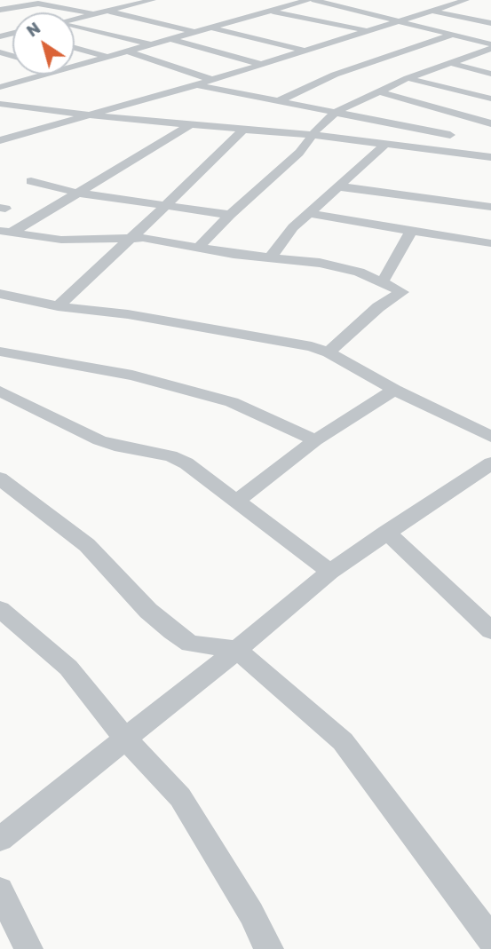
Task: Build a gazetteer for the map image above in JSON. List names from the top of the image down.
{
  "north": "top left"
}
